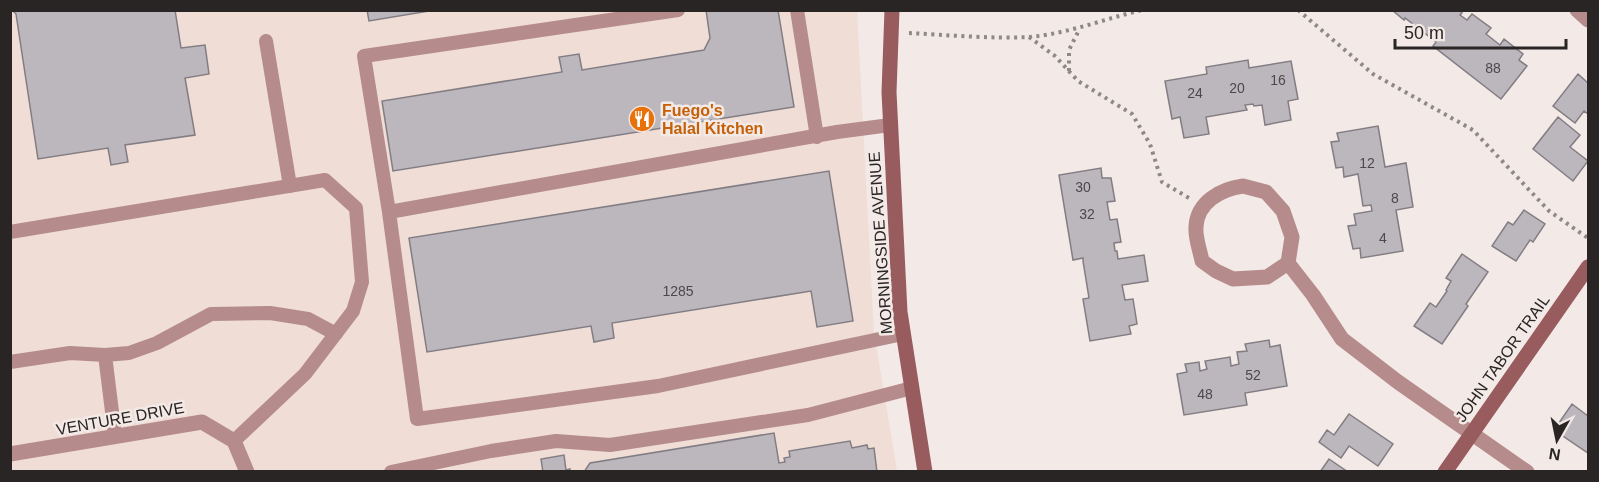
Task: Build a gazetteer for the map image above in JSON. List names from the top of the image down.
{
  "streets": {
    "main road": ["MORNINGSIDE AVENUE", "JOHN TABOR TRAIL"],
    "street": ["VENTURE DRIVE"]
  },
  "places": {
    "restaurant": ["Fuego's Halal Kitchen"]
  },
  "house_numbers": [
    "88",
    "16",
    "20",
    "24",
    "12",
    "30",
    "8",
    "32",
    "4",
    "1285",
    "52",
    "48"
  ],
  "scale_bar": "50 m",
  "north": "bottom"
}
